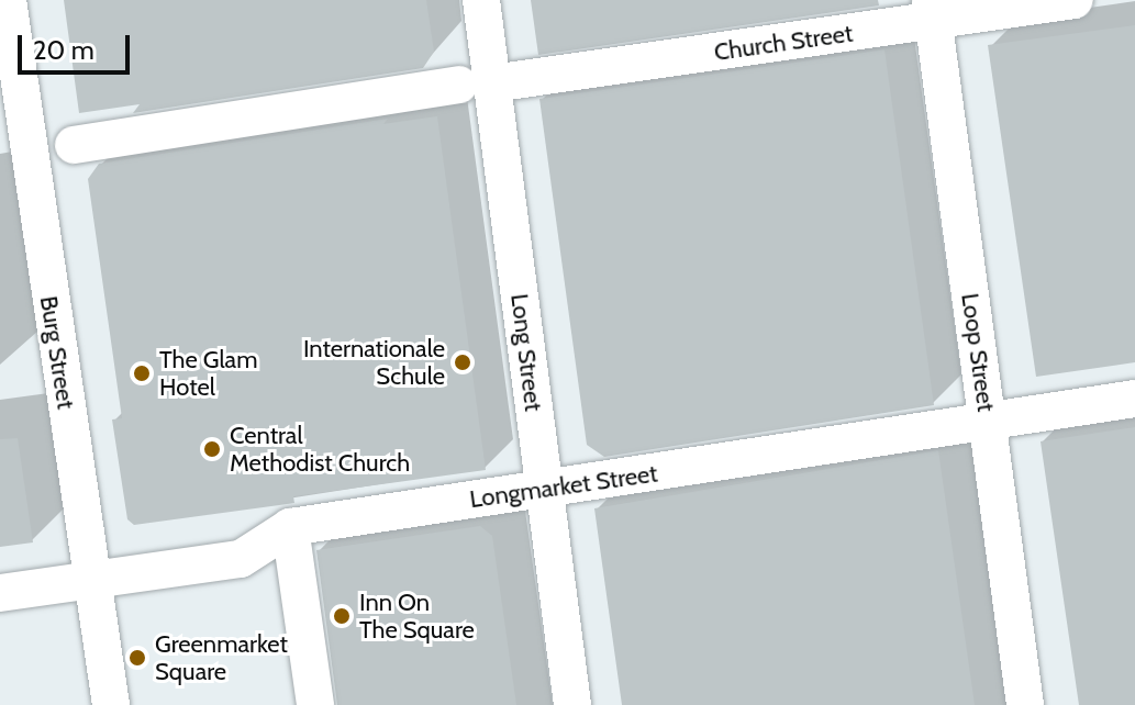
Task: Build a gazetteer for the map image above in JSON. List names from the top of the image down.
{
  "streets": {
    "street": [
      "Church Street",
      "Burg Street",
      "Long Street",
      "Loop Street",
      "Longmarket Street"
    ]
  },
  "crossings": [
    ["Church Street", "Long Street"],
    ["Church Street", "Loop Street"],
    ["Burg Street", "Longmarket Street"],
    ["Long Street", "Longmarket Street"],
    ["Loop Street", "Longmarket Street"]
  ],
  "places": [
    "Internationale Schule",
    "The Glam Hotel",
    "Central Methodist Church",
    "Inn On The Square",
    "Greenmarket Square"
  ],
  "scale_bar": "20 m"
}
